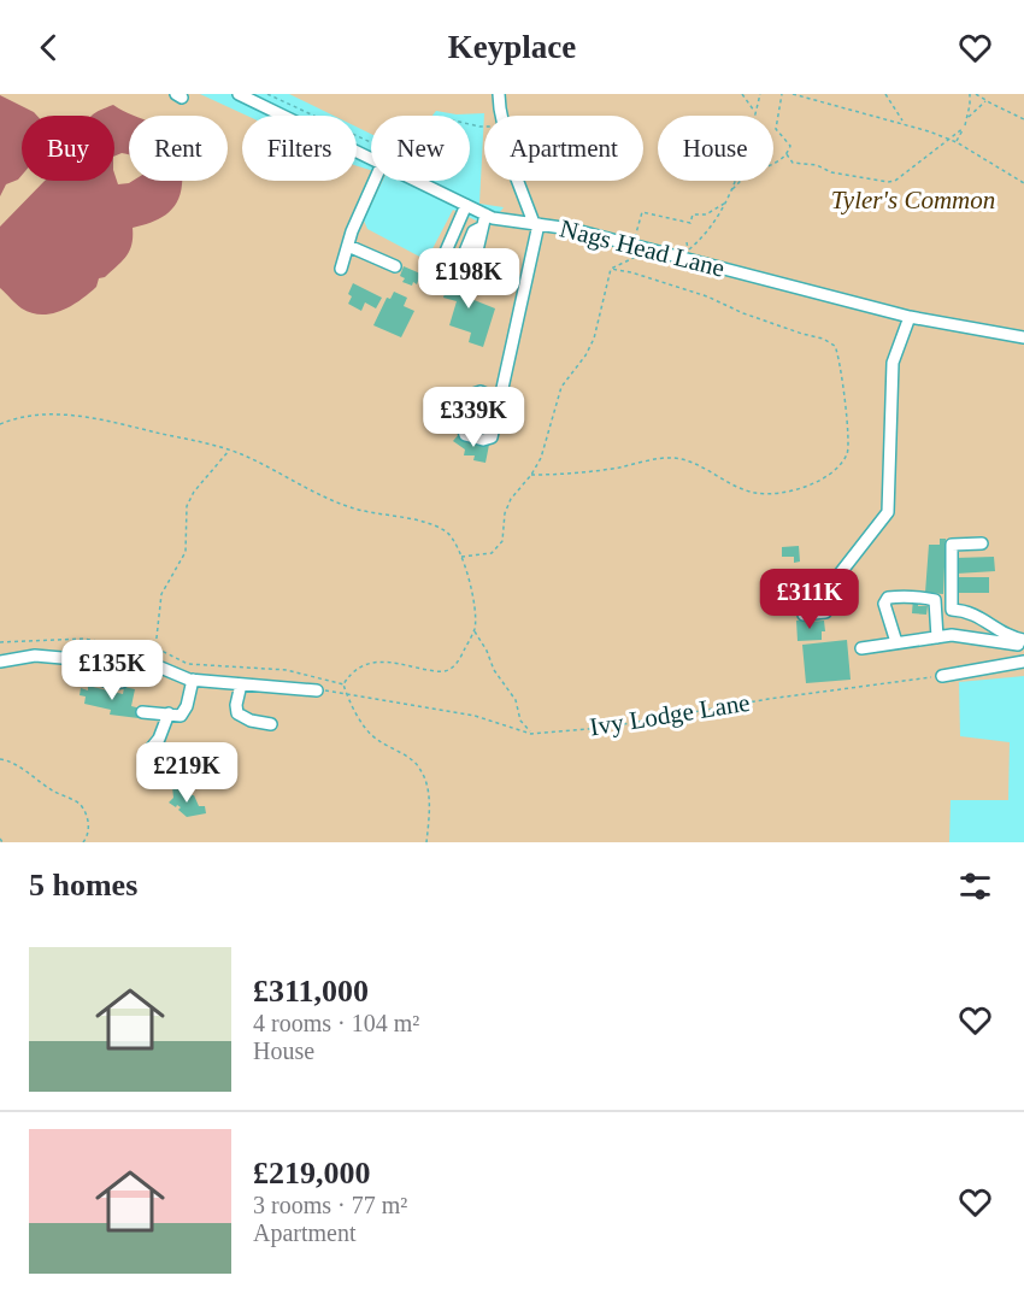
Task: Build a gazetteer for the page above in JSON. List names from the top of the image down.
{
  "streets": {
    "street": ["Nags Head Lane"],
    "path": ["Ivy Lodge Lane"]
  },
  "parks": ["Tyler's Common"],
  "page": {
    "header": "Keyplace",
    "chip": [
      "Buy",
      "Rent",
      "Filters",
      "New",
      "Apartment",
      "House"
    ],
    "price": [
      "£198K",
      "£339K",
      "£311K",
      "£135K",
      "£219K"
    ],
    "heading": "5 homes",
    "list": [
      {
        "name": "£311,000",
        "note": "4 rooms · 104 m² · House"
      },
      {
        "name": "£219,000",
        "note": "3 rooms · 77 m² · Apartment"
      }
    ]
  }
}
